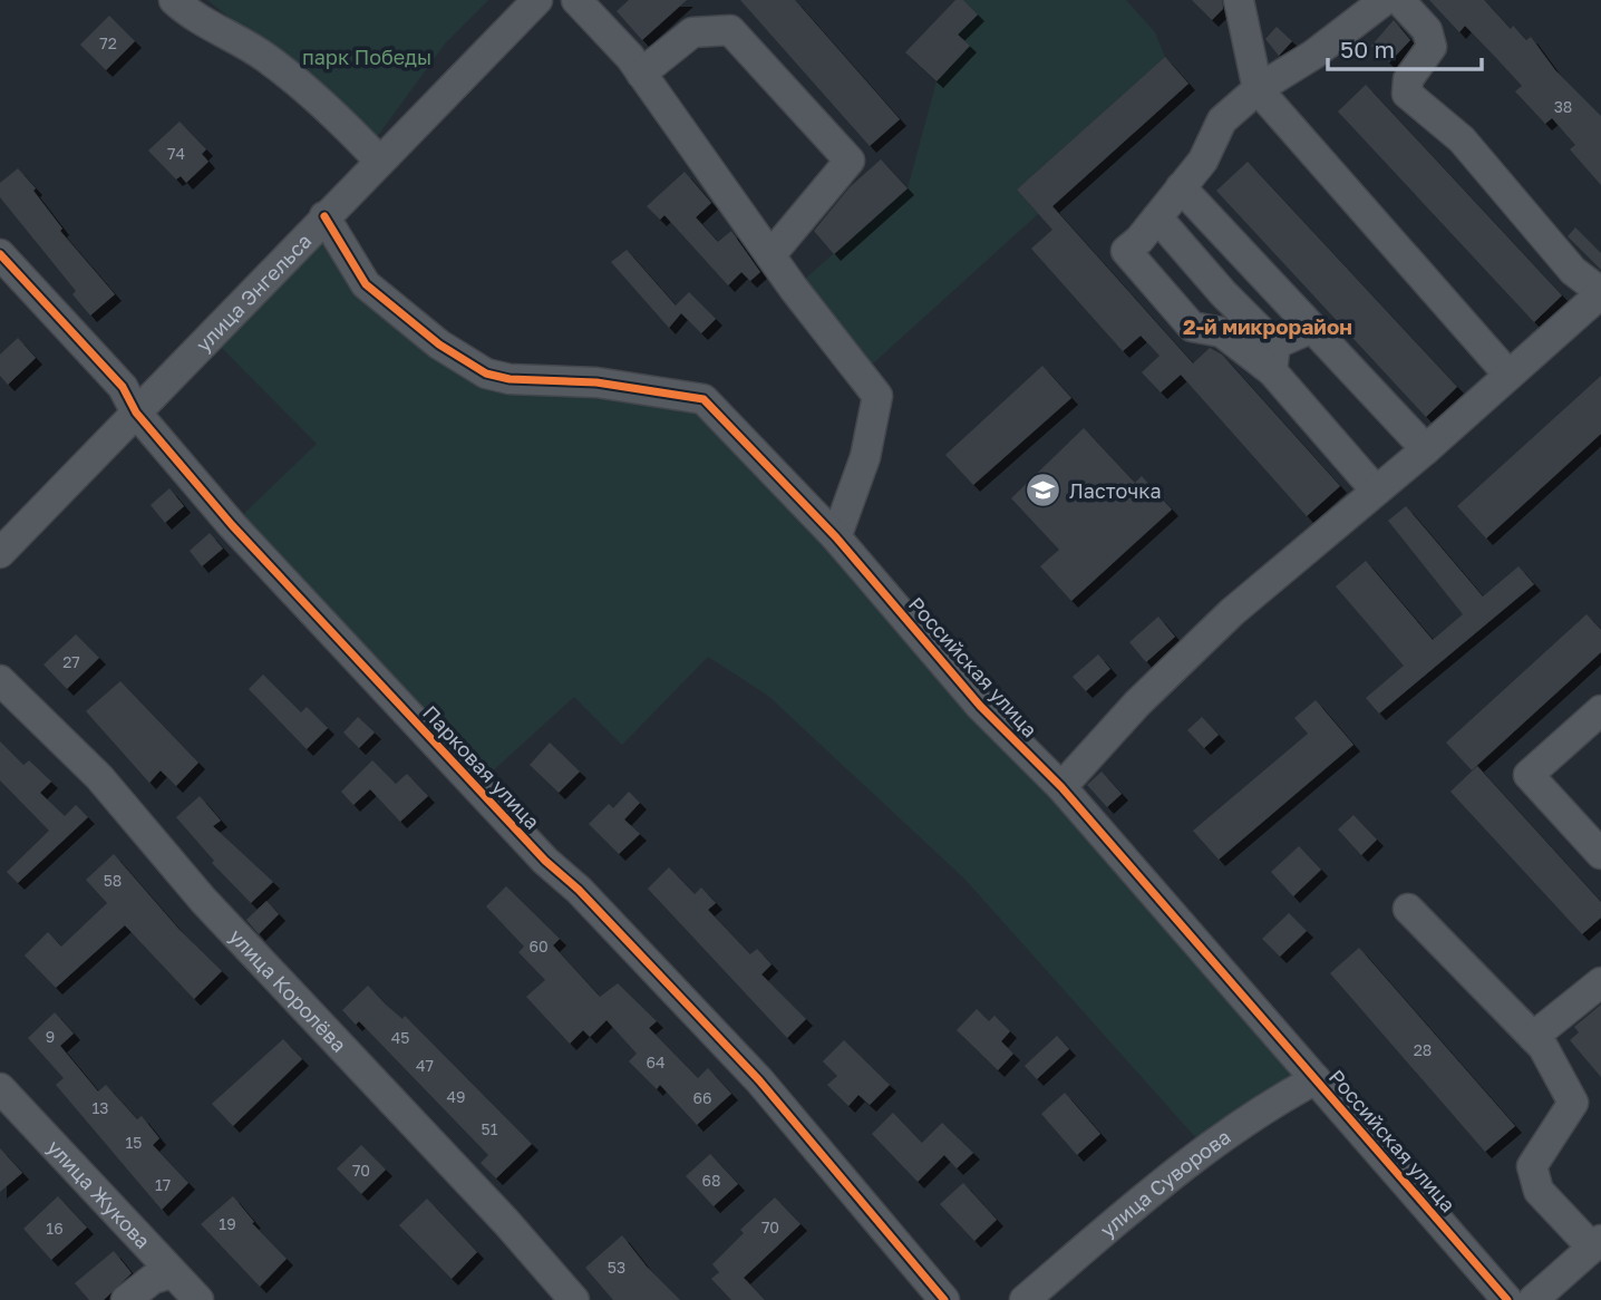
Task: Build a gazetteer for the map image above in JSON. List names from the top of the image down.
{
  "streets": {
    "street": [
      "улица Энгельса",
      "Российская улица",
      "Парковая улица",
      "улица Королёва",
      "улица Суворова",
      "улица Жукова"
    ]
  },
  "crossings": [
    ["улица Энгельса", "Российская улица"],
    ["улица Энгельса", "Парковая улица"],
    ["Российская улица", "улица Суворова"]
  ],
  "districts": ["2-й микрорайон"],
  "parks": ["парк Победы"],
  "places": {
    "school or university": ["Ласточка"]
  },
  "house_numbers": [
    "72",
    "38",
    "74",
    "27",
    "58",
    "60",
    "9",
    "45",
    "28",
    "64",
    "47",
    "49",
    "66",
    "13",
    "51",
    "15",
    "70",
    "68",
    "17",
    "19",
    "70",
    "16",
    "53"
  ],
  "scale_bar": "50 m"
}
